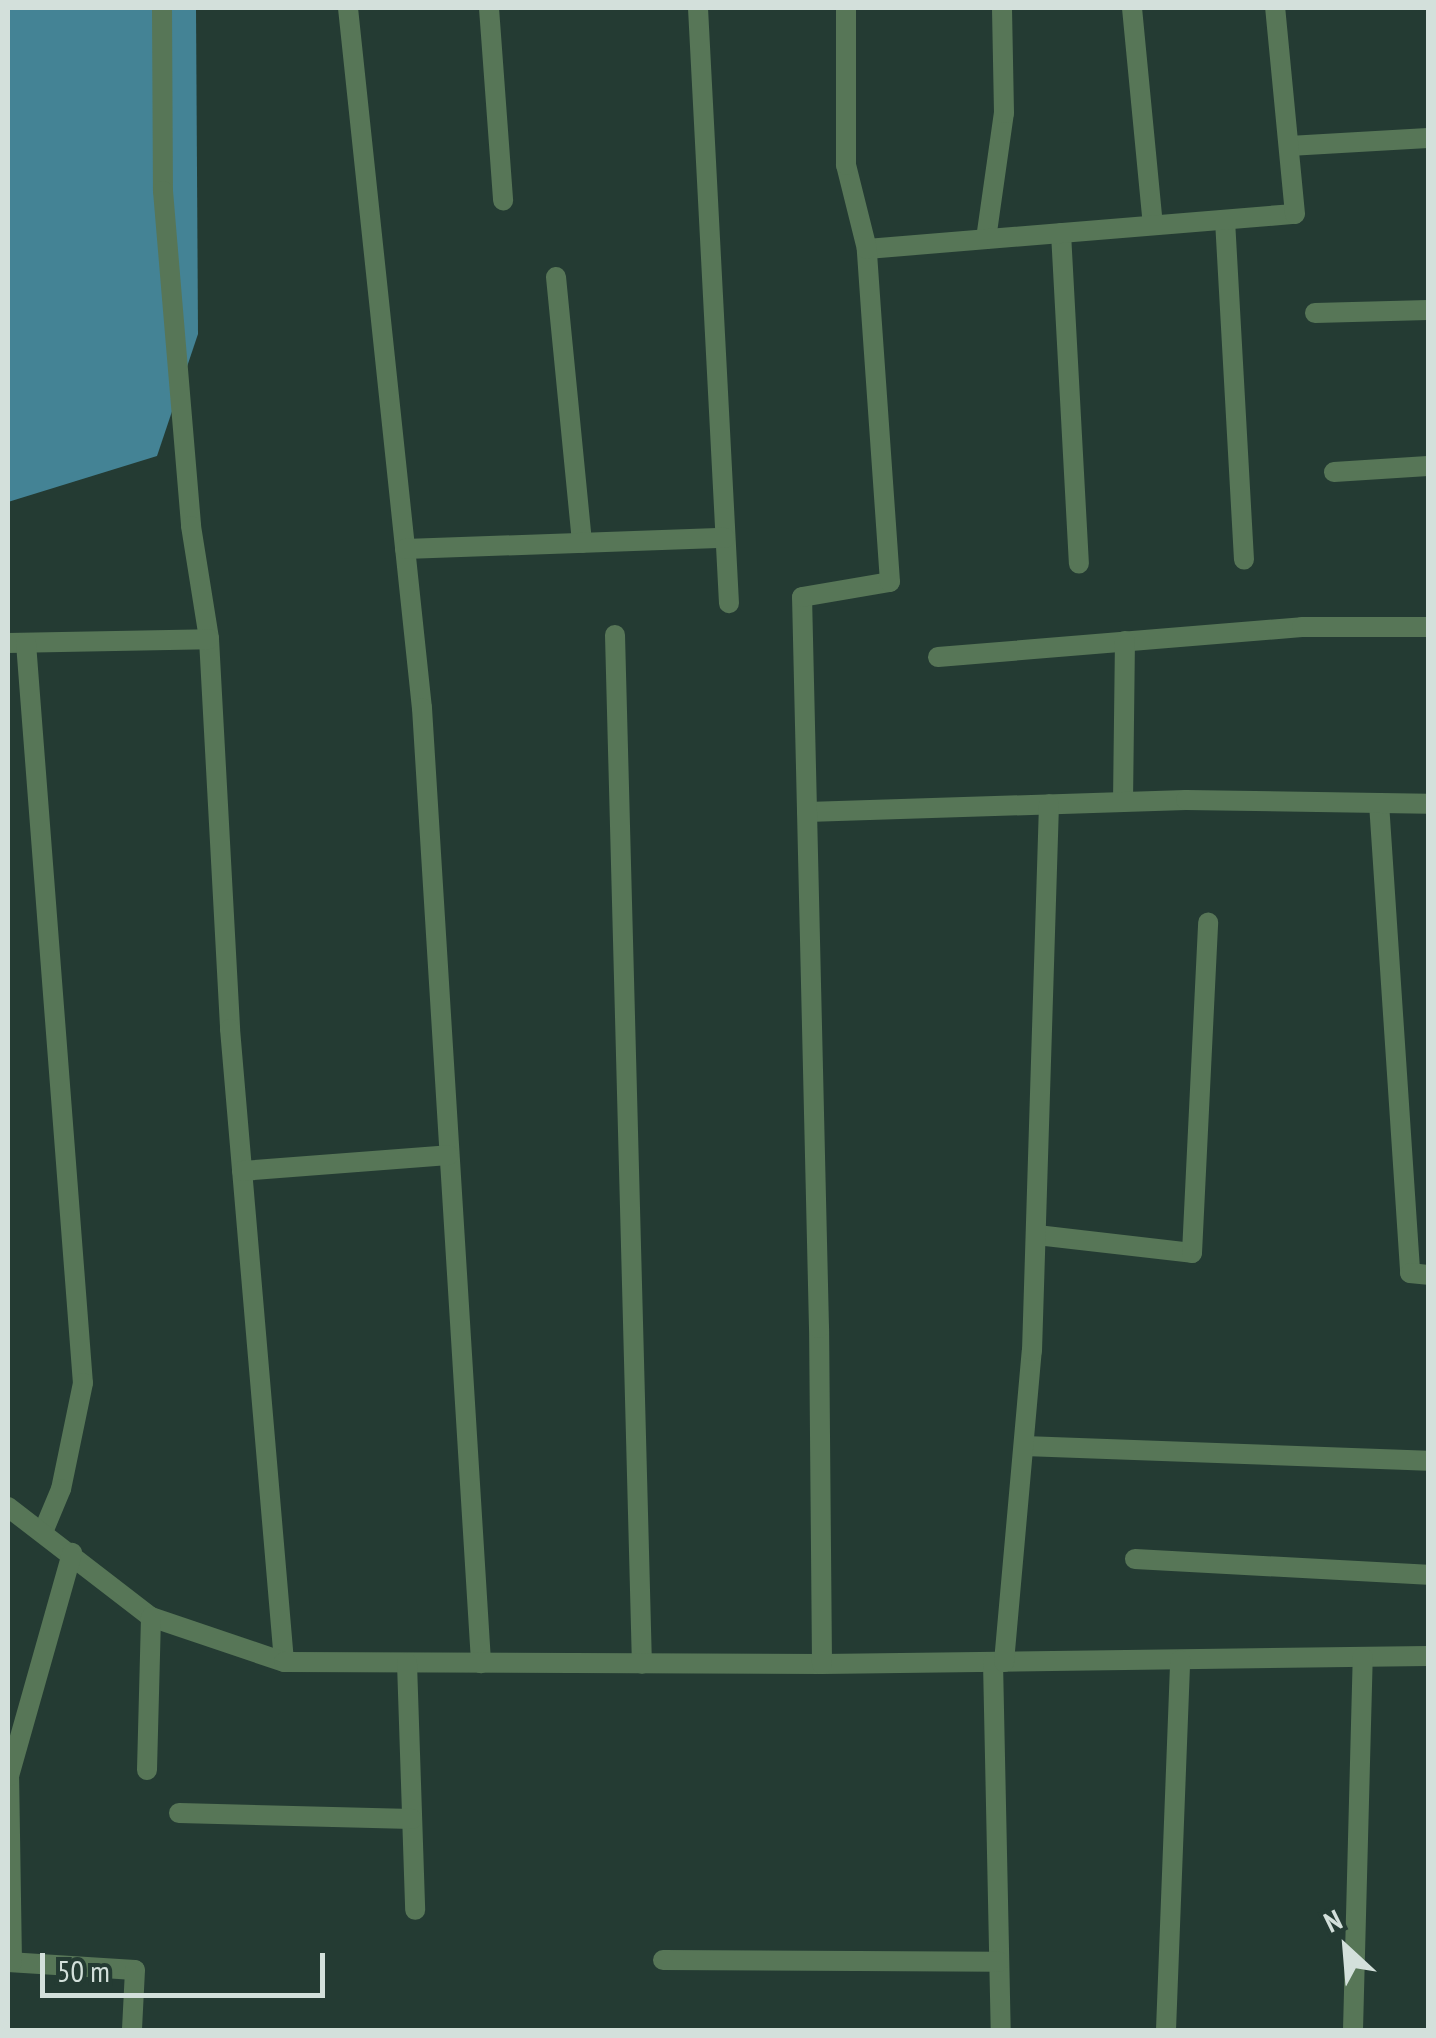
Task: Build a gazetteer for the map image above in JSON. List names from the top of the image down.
{
  "scale_bar": "50 m",
  "north": "top left"
}
